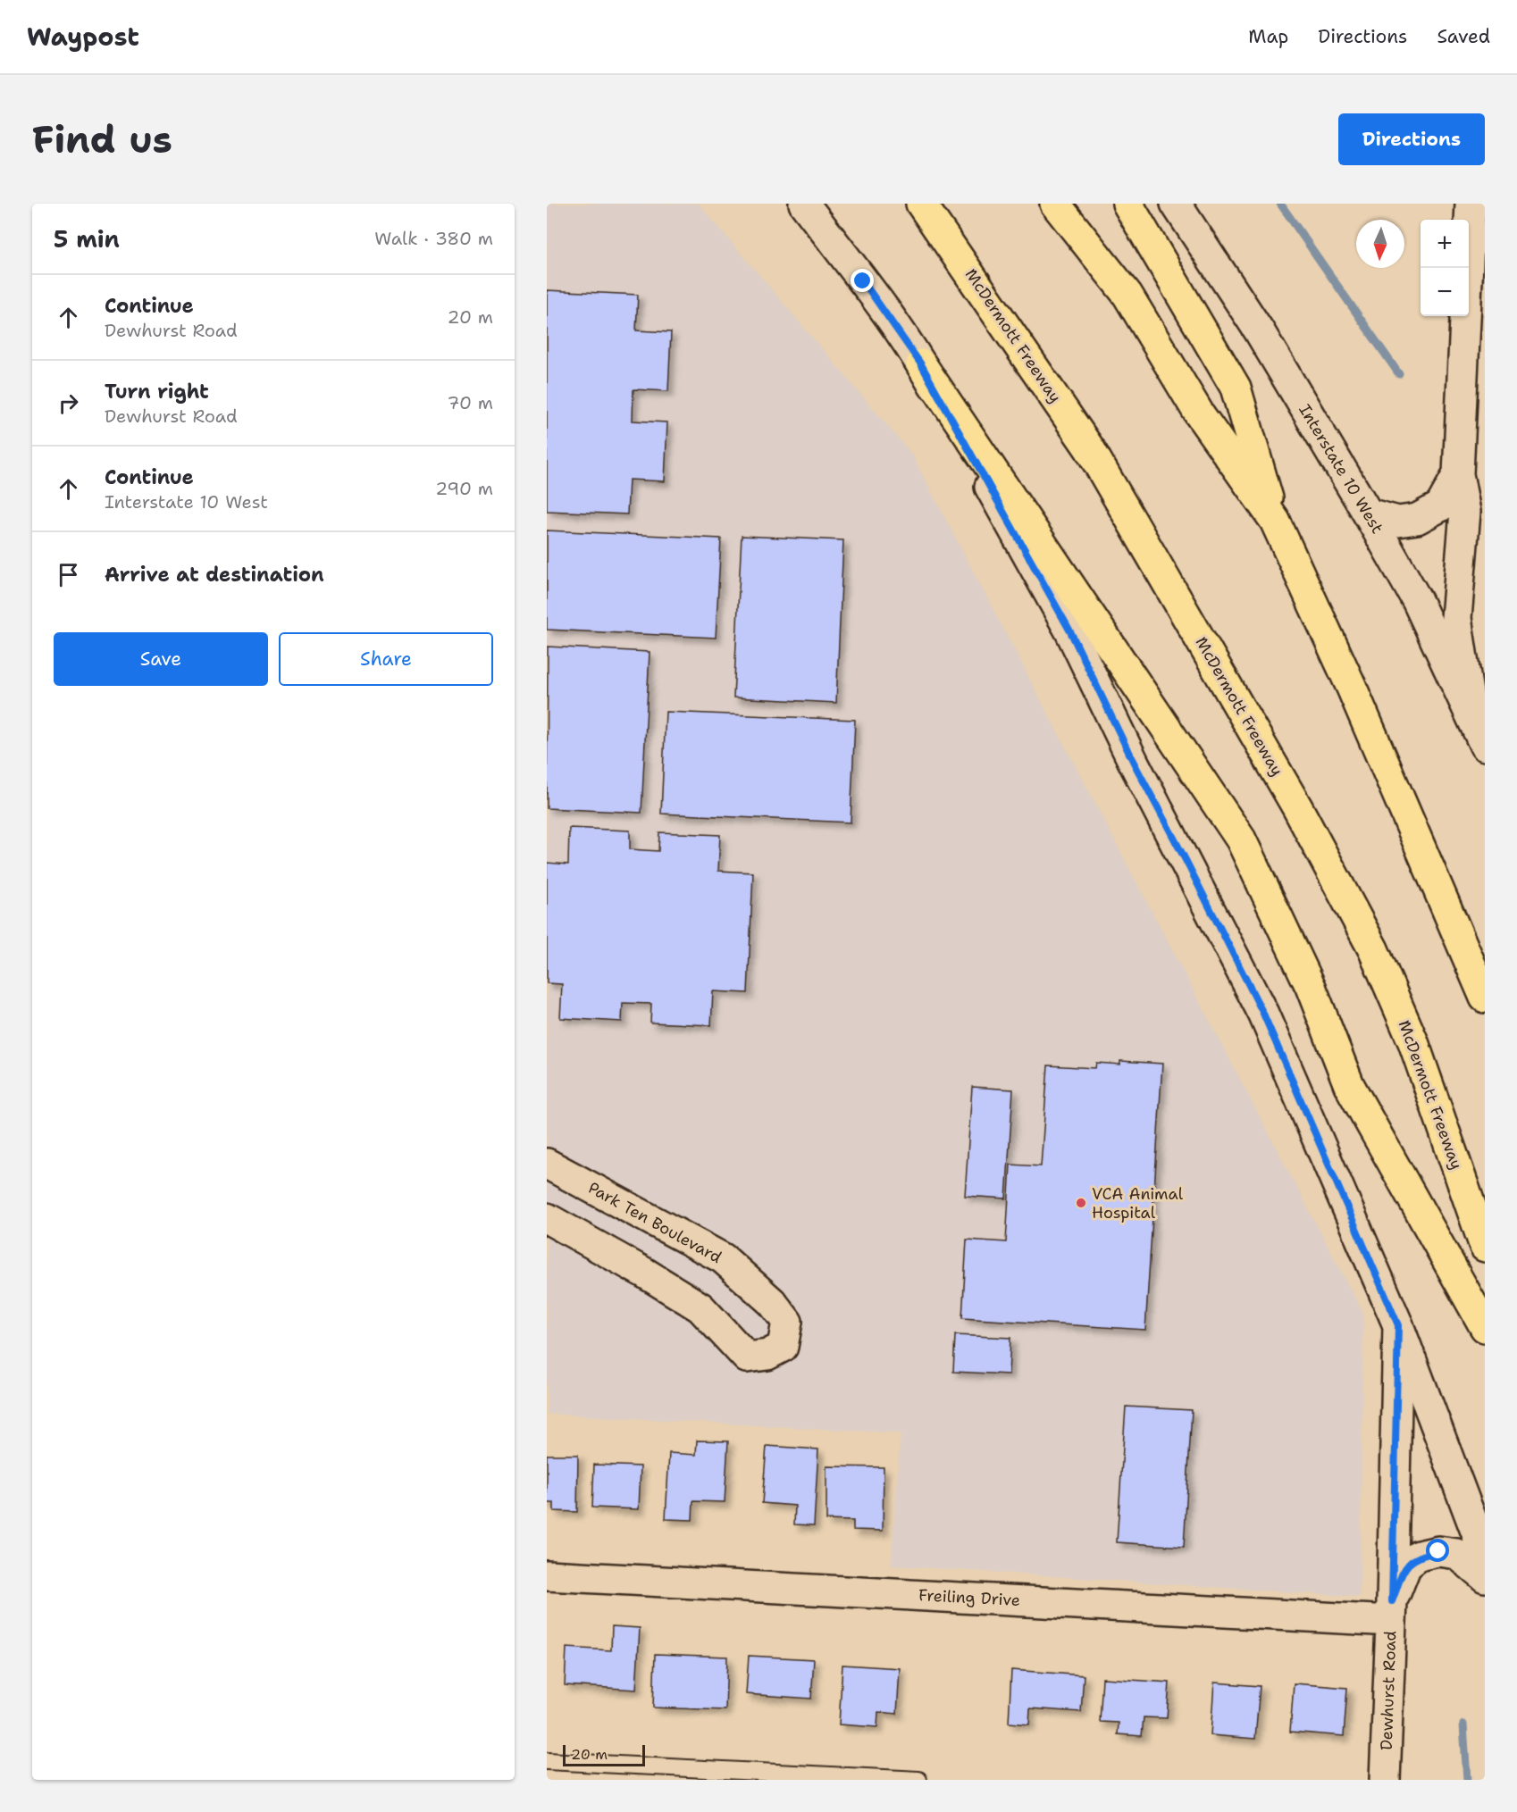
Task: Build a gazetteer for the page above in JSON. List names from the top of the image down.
{
  "streets": {
    "highway": ["McDermott Freeway"],
    "street": [
      "Interstate 10 West",
      "Park Ten Boulevard",
      "Freiling Drive",
      "Dewhurst Road"
    ]
  },
  "crossings": [
    ["Freiling Drive", "Dewhurst Road"]
  ],
  "places": ["VCA Animal Hospital"],
  "scale_bar": "20 m",
  "north": "bottom",
  "page": {
    "header": "Waypost",
    "nav": ["Map", "Directions", "Saved"],
    "buttons": [
      "Directions",
      ["Save", "Share"]
    ],
    "title": "Find us",
    "heading": ["5 min", "Walk · 380 m"],
    "map_buttons": ["+", "−"],
    "list": [
      ["Continue", "Dewhurst Road", "20 m"],
      ["Turn right", "Dewhurst Road", "70 m"],
      ["Continue", "Interstate 10 West", "290 m"],
      "Arrive at destination"
    ],
    "scale": "20 m"
  }
}
